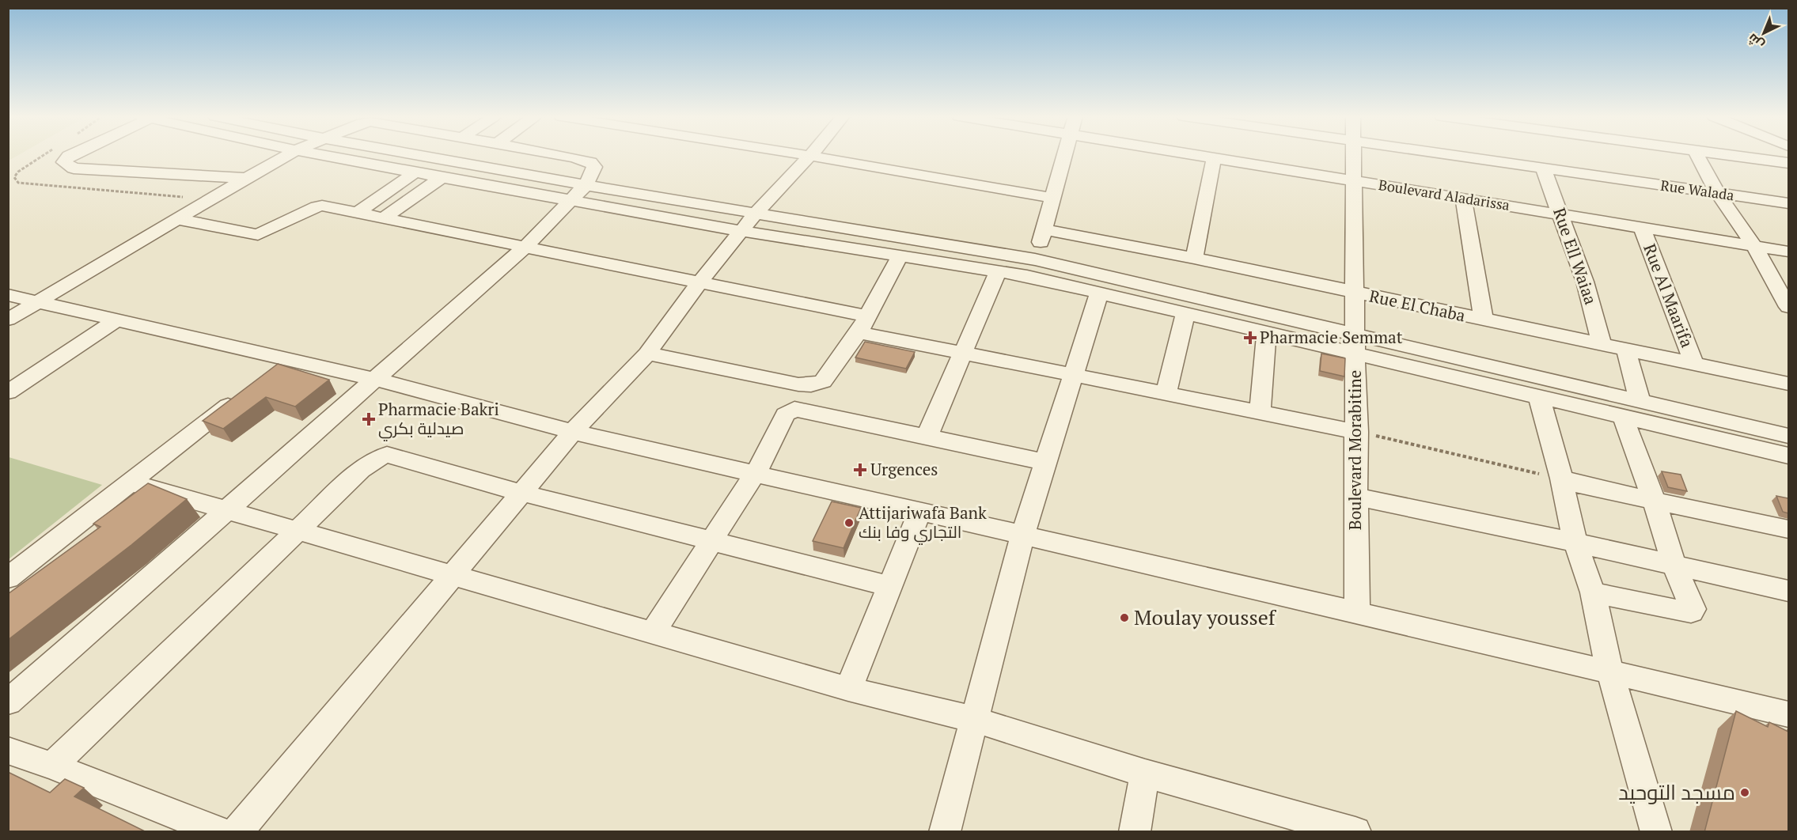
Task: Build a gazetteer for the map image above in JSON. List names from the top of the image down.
{
  "streets": {
    "street": [
      "Rue Walada",
      "Boulevard Aladarissa",
      "Rue Ell Waiaa",
      "Rue Al Maarifa",
      "Rue El Chaba",
      "Boulevard Morabitine"
    ]
  },
  "crossings": [
    ["Rue Walada", "Rue Ell Waiaa"],
    ["Boulevard Aladarissa", "Rue Ell Waiaa"],
    ["Boulevard Aladarissa", "Rue Al Maarifa"],
    ["Boulevard Aladarissa", "Boulevard Morabitine"],
    ["Rue Ell Waiaa", "Rue El Chaba"],
    ["Rue Al Maarifa", "Rue El Chaba"],
    ["Rue El Chaba", "Boulevard Morabitine"]
  ],
  "places": {
    "health": ["Pharmacie Semmat", "Pharmacie Bakri صيدلية بكري", "Urgences"],
    "other": ["Attijariwafa Bank التجاري وفا بنك", "Moulay youssef", "مسجد التوحيد"]
  },
  "north": "bottom left"
}
